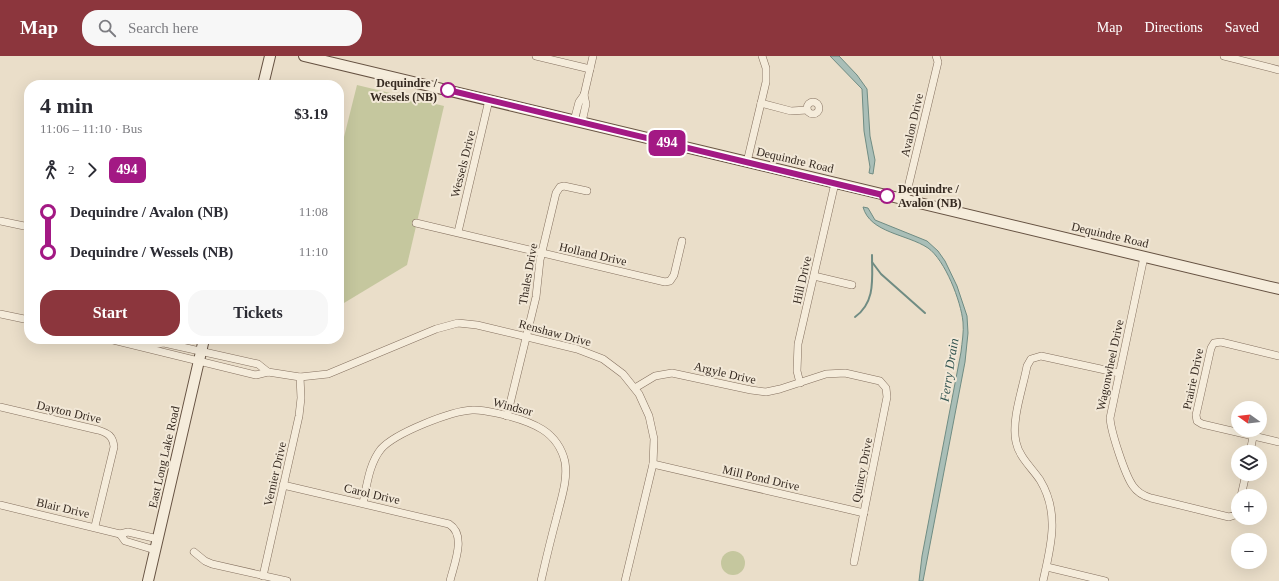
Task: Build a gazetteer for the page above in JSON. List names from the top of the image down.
{
  "streets": {
    "main road": ["Dequindre Road", "East Long Lake Road"],
    "street": [
      "Avalon Drive",
      "Wessels Drive",
      "Holland Drive",
      "Thales Drive",
      "Hill Drive",
      "Renshaw Drive",
      "Wagonwheel Drive",
      "Argyle Drive",
      "Prairie Drive",
      "Windsor",
      "Dayton Drive",
      "Quincy Drive",
      "Vernier Drive",
      "Mill Pond Drive",
      "Carol Drive",
      "Blair Drive"
    ]
  },
  "crossings": [
    ["Avalon Drive", "Dequindre Road"],
    ["Dequindre Road", "Wessels Drive"],
    ["Dequindre Road", "Hill Drive"],
    ["Dequindre Road", "Wagonwheel Drive"],
    ["Wessels Drive", "Holland Drive"],
    ["Holland Drive", "Thales Drive"],
    ["Thales Drive", "Renshaw Drive"],
    ["Thales Drive", "Windsor"],
    ["Hill Drive", "Argyle Drive"],
    ["Renshaw Drive", "Argyle Drive"],
    ["Renshaw Drive", "East Long Lake Road"],
    ["Renshaw Drive", "Vernier Drive"],
    ["Renshaw Drive", "Mill Pond Drive"],
    ["Argyle Drive", "Quincy Drive"],
    ["Windsor", "Carol Drive"],
    ["Dayton Drive", "Blair Drive"],
    ["East Long Lake Road", "Blair Drive"],
    ["Quincy Drive", "Mill Pond Drive"],
    ["Vernier Drive", "Carol Drive"]
  ],
  "water": ["Ferry Drain"],
  "places": ["Dequindre / Wessels (NB)", "Dequindre / Avalon (NB)"],
  "lines": ["bus line 494"],
  "north": "left",
  "page": {
    "header": "Map",
    "search": "Search here",
    "nav": ["Map", "Directions", "Saved"],
    "on_map": "494",
    "heading": ["4 min", "11:06 – 11:10 · Bus", "$3.19"],
    "legs": ["2", "494"],
    "list": [
      {
        "name": "Dequindre / Avalon (NB)",
        "value": "11:08"
      },
      {
        "name": "Dequindre / Wessels (NB)",
        "value": "11:10"
      }
    ],
    "buttons": ["Start", "Tickets"],
    "map_buttons": ["+", "−"]
  }
}
